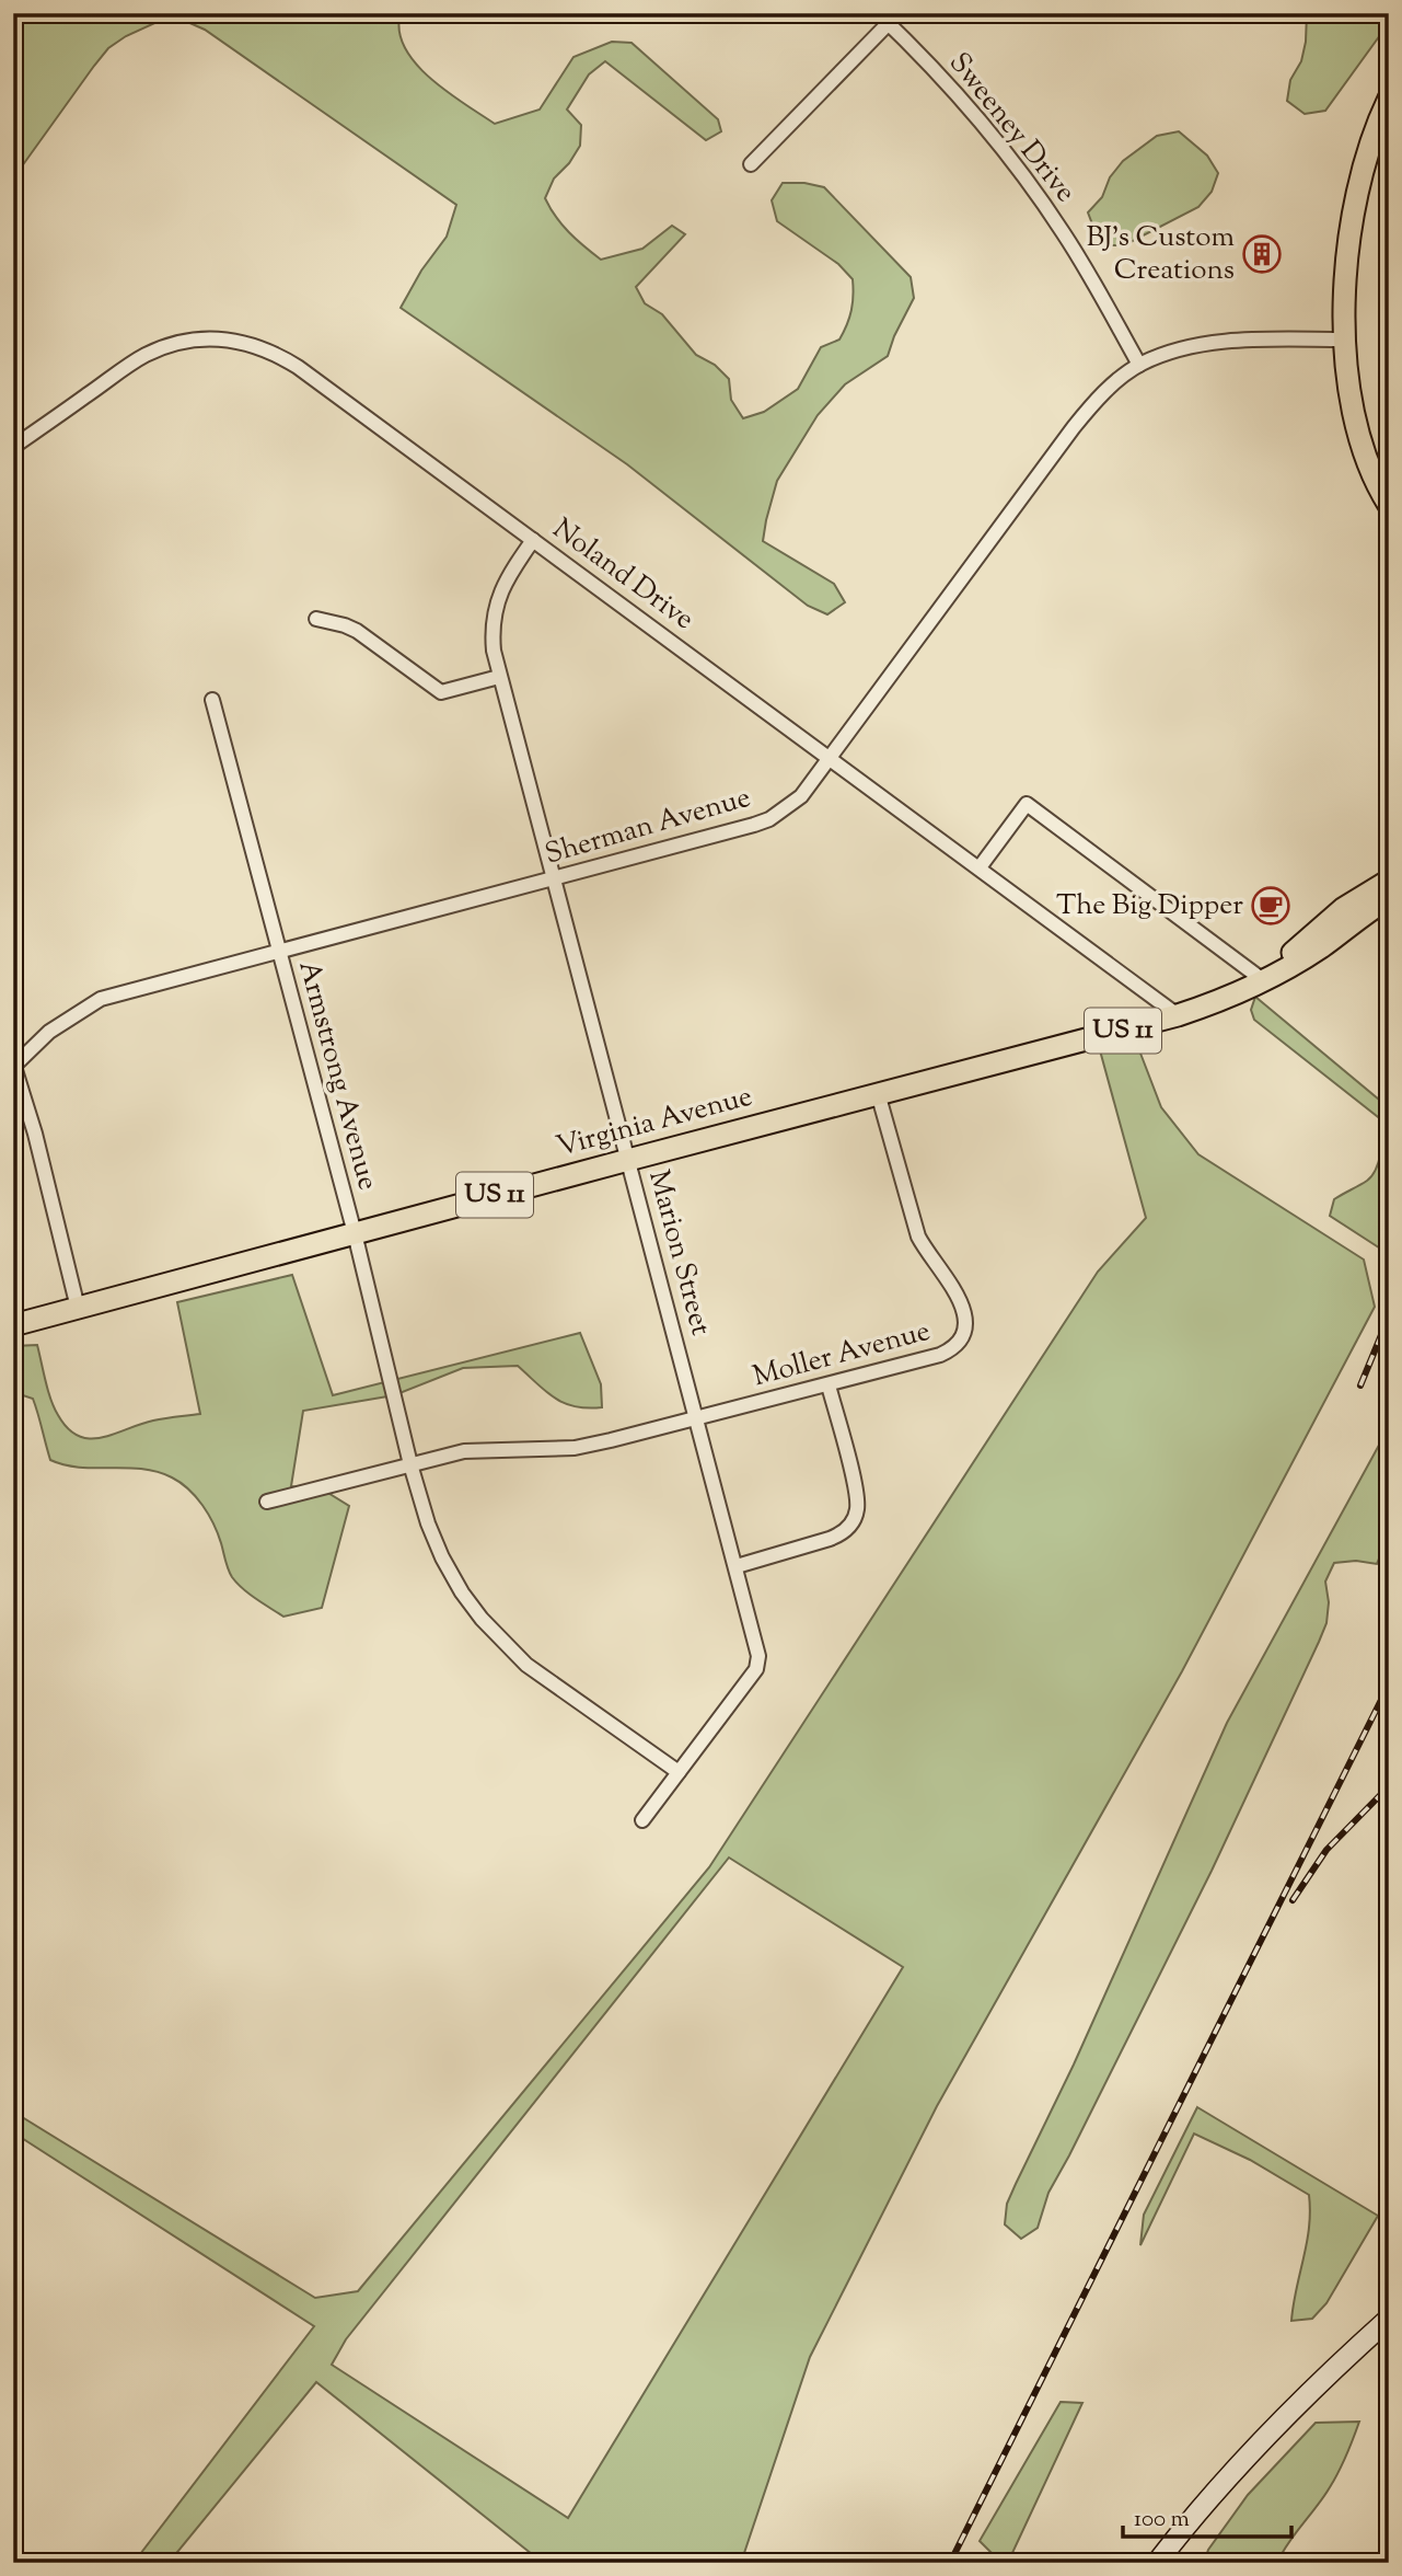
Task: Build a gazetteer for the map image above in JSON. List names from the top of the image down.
{
  "streets": {
    "main road": ["US 11", "Virginia Avenue"],
    "street": [
      "Sweeney Drive",
      "Noland Drive",
      "Sherman Avenue",
      "Armstrong Avenue",
      "Marion Street",
      "Moller Avenue"
    ]
  },
  "crossings": [
    ["Sweeney Drive", "Sherman Avenue"],
    ["Noland Drive", "Sherman Avenue"],
    ["Noland Drive", "Virginia Avenue"],
    ["Noland Drive", "Marion Street"],
    ["Sherman Avenue", "Armstrong Avenue"],
    ["Sherman Avenue", "Marion Street"],
    ["Armstrong Avenue", "Virginia Avenue"],
    ["Armstrong Avenue", "Marion Street"],
    ["Armstrong Avenue", "Moller Avenue"],
    ["Virginia Avenue", "Marion Street"],
    ["Virginia Avenue", "Moller Avenue"],
    ["Marion Street", "Moller Avenue"]
  ],
  "places": {
    "building": ["BJ's Custom Creations"],
    "cafe": ["The Big Dipper"]
  },
  "scale_bar": "100 m"
}
